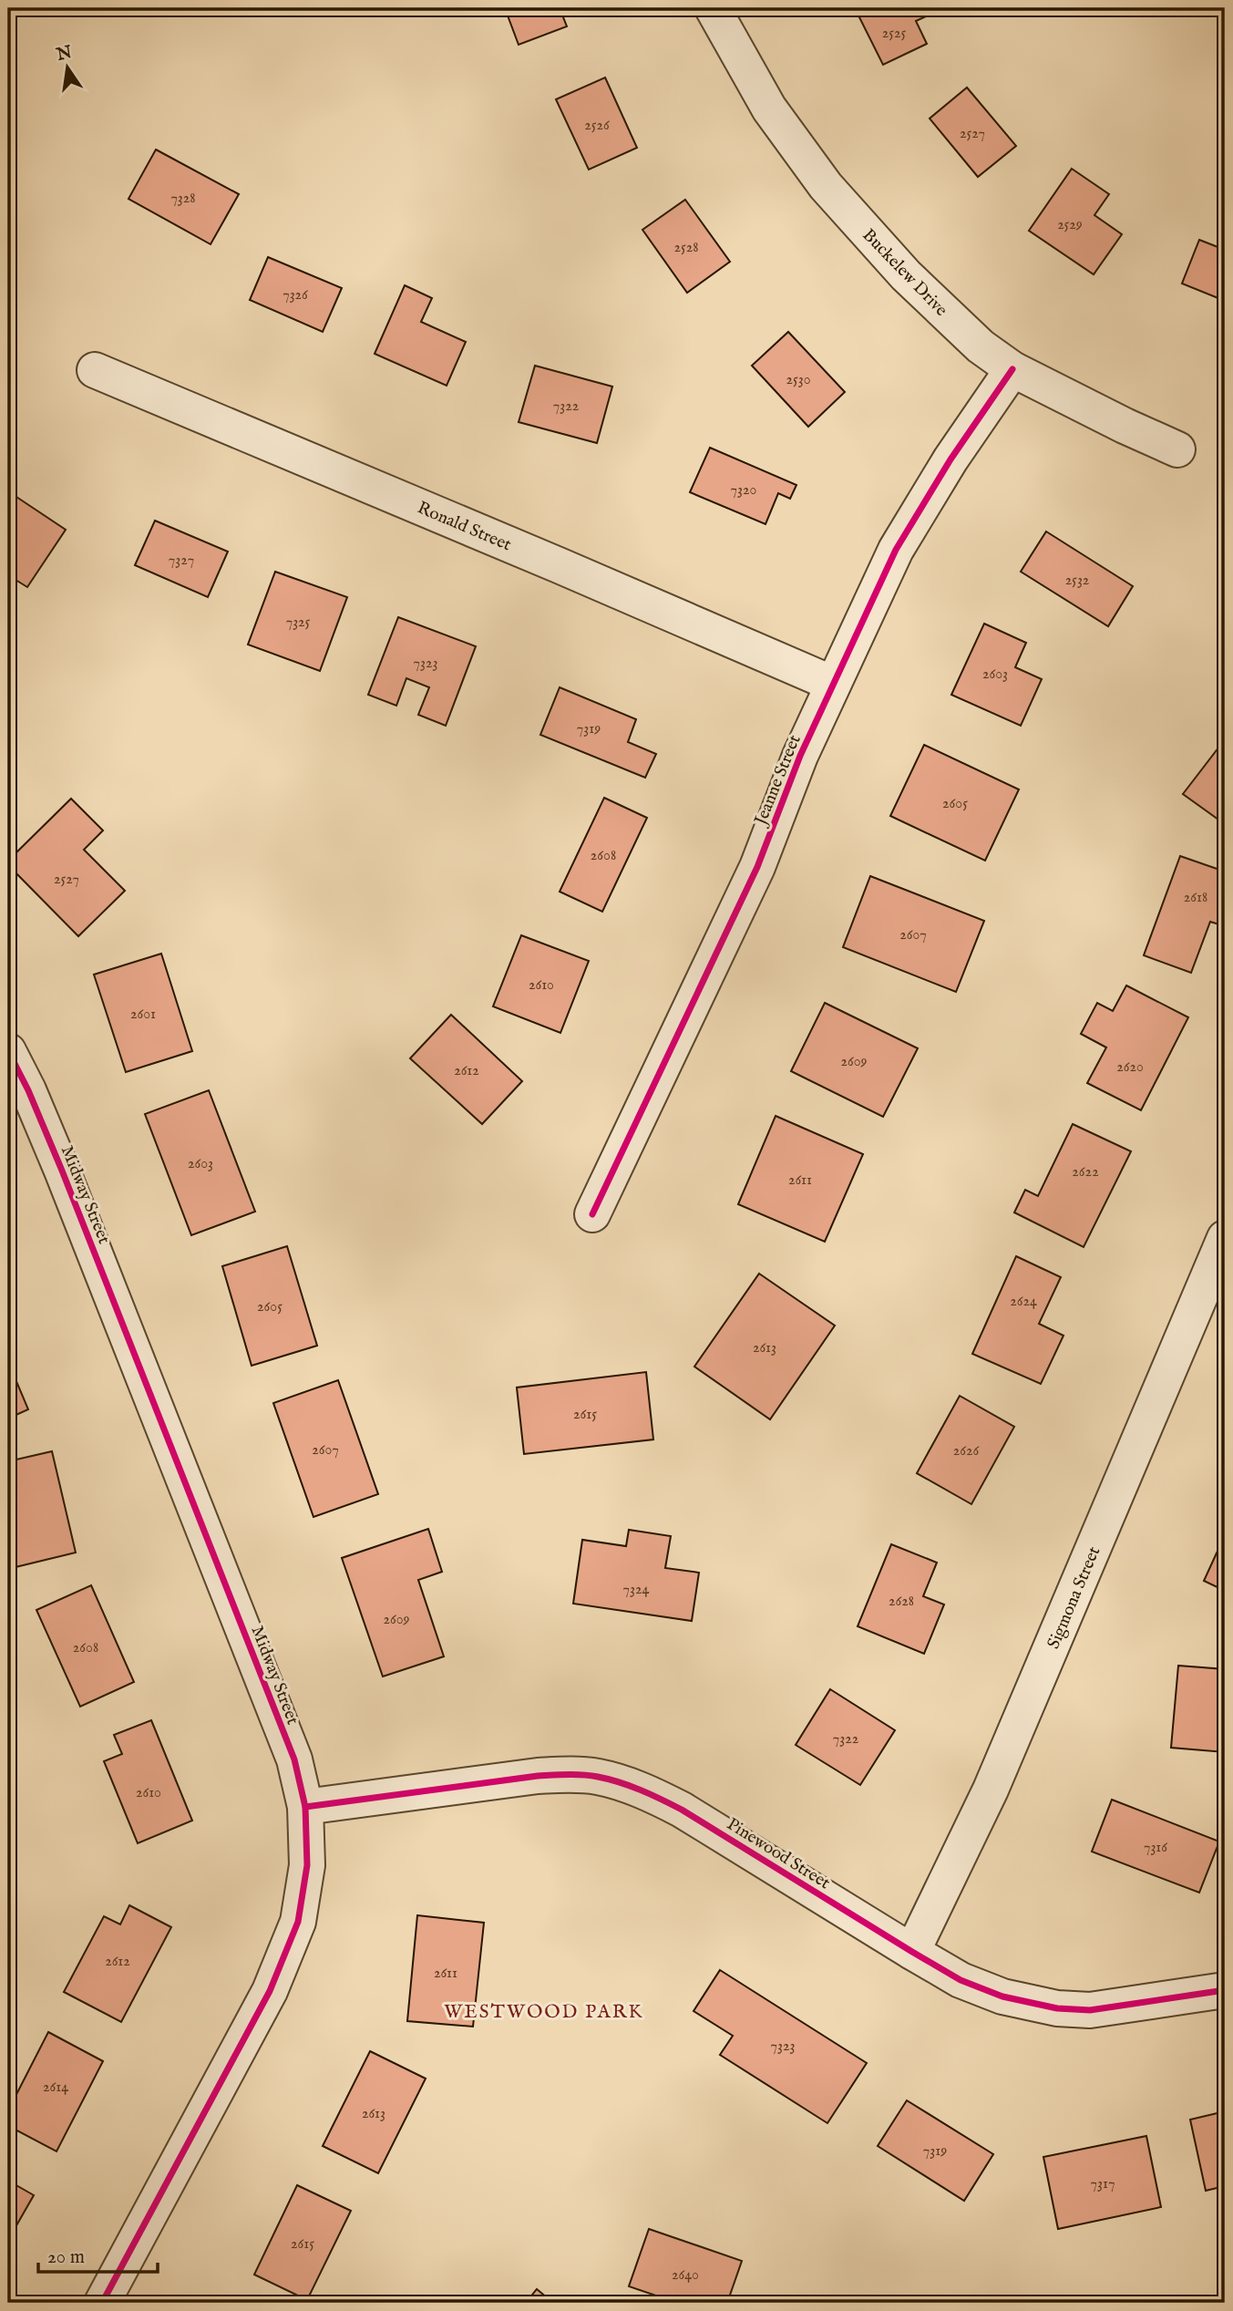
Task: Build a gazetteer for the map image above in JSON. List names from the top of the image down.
{
  "streets": {
    "street": [
      "Buckelew Drive",
      "Ronald Street",
      "Jeanne Street",
      "Midway Street",
      "Sigmona Street",
      "Pinewood Street"
    ]
  },
  "crossings": [
    ["Buckelew Drive", "Jeanne Street"],
    ["Ronald Street", "Jeanne Street"],
    ["Midway Street", "Pinewood Street"],
    ["Sigmona Street", "Pinewood Street"]
  ],
  "districts": ["WESTWOOD PARK"],
  "house_numbers": [
    "2525",
    "2526",
    "2527",
    "7328",
    "2529",
    "2528",
    "7326",
    "2530",
    "7322",
    "7320",
    "7327",
    "2532",
    "7325",
    "7323",
    "2603",
    "7319",
    "2605",
    "2608",
    "2527",
    "2618",
    "2607",
    "2610",
    "2601",
    "2609",
    "2620",
    "2612",
    "2603",
    "2622",
    "2611",
    "2624",
    "2605",
    "2613",
    "2615",
    "2607",
    "2626",
    "7324",
    "2628",
    "2609",
    "2608",
    "7322",
    "2610",
    "7316",
    "2612",
    "2611",
    "7323",
    "2614",
    "2613",
    "7319",
    "7317",
    "2615",
    "2640"
  ],
  "scale_bar": "20 m",
  "north": "top"
}
